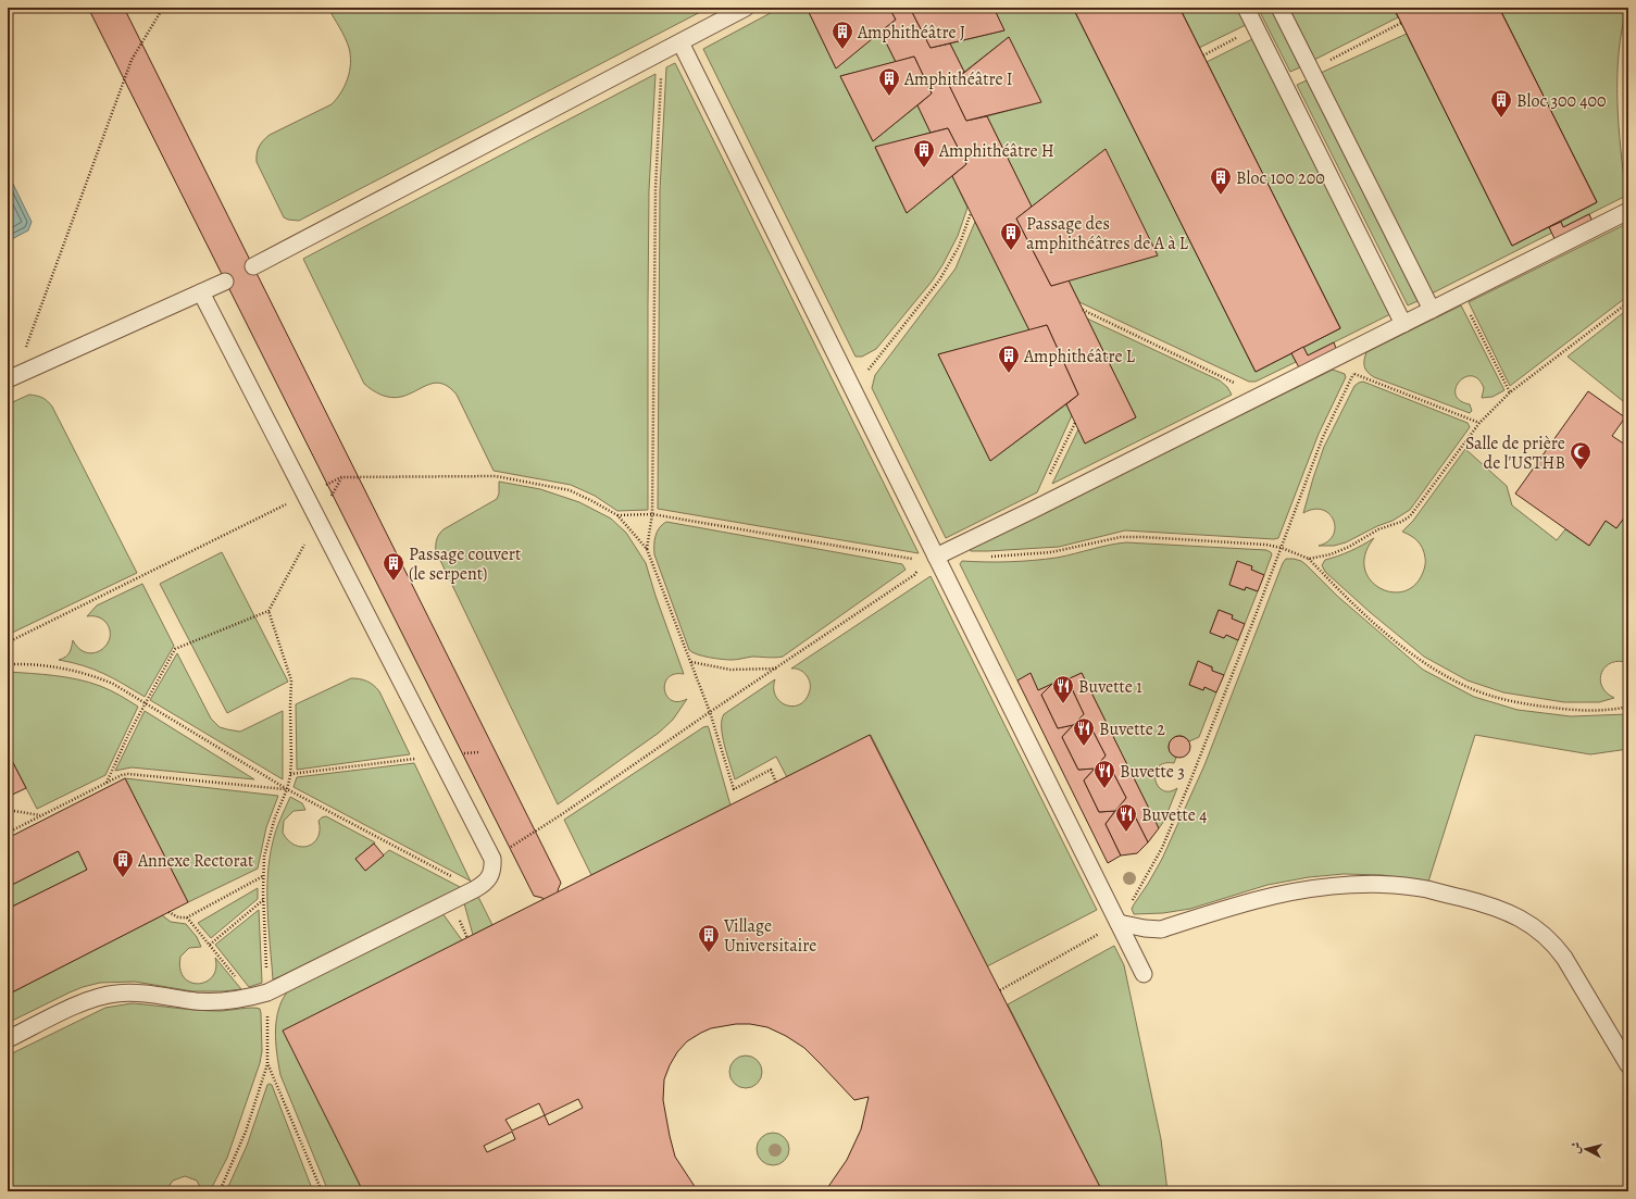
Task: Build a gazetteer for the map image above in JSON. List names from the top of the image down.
{
  "places": {
    "building": [
      "Amphithéâtre J",
      "Amphithéâtre I",
      "Bloc 300 400",
      "Amphithéâtre H",
      "Bloc 100 200",
      "Passage des amphithéâtres de A à L",
      "Amphithéâtre L",
      "Passage couvert (le serpent)",
      "Annexe Rectorat",
      "Village Universitaire"
    ],
    "mosque": ["Salle de prière de l'USTHB"],
    "restaurant": [
      "Buvette 1",
      "Buvette 2",
      "Buvette 3",
      "Buvette 4"
    ]
  },
  "north": "left"
}
